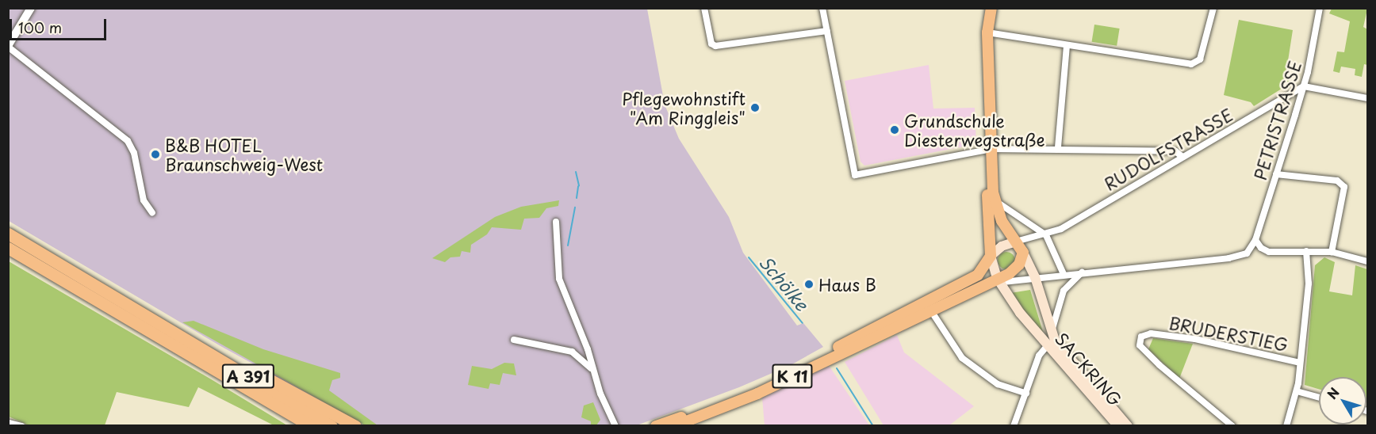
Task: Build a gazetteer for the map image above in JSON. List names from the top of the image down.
{
  "streets": {
    "highway": ["A 391"],
    "main road": ["SACKRING", "K 11"],
    "street": ["PETRISTRASSE", "RUDOLFSTRASSE", "BRUDERSTIEG"]
  },
  "crossings": [
    ["PETRISTRASSE", "RUDOLFSTRASSE"],
    ["RUDOLFSTRASSE", "K 11"],
    ["SACKRING", "K 11"]
  ],
  "water": ["Schölke"],
  "places": [
    "Pflegewohnstift \"Am Ringgleis\"",
    "Grundschule Diesterwegstraße",
    "B&B HOTEL Braunschweig-West",
    "Haus B"
  ],
  "scale_bar": "100 m",
  "north": "top left"
}
